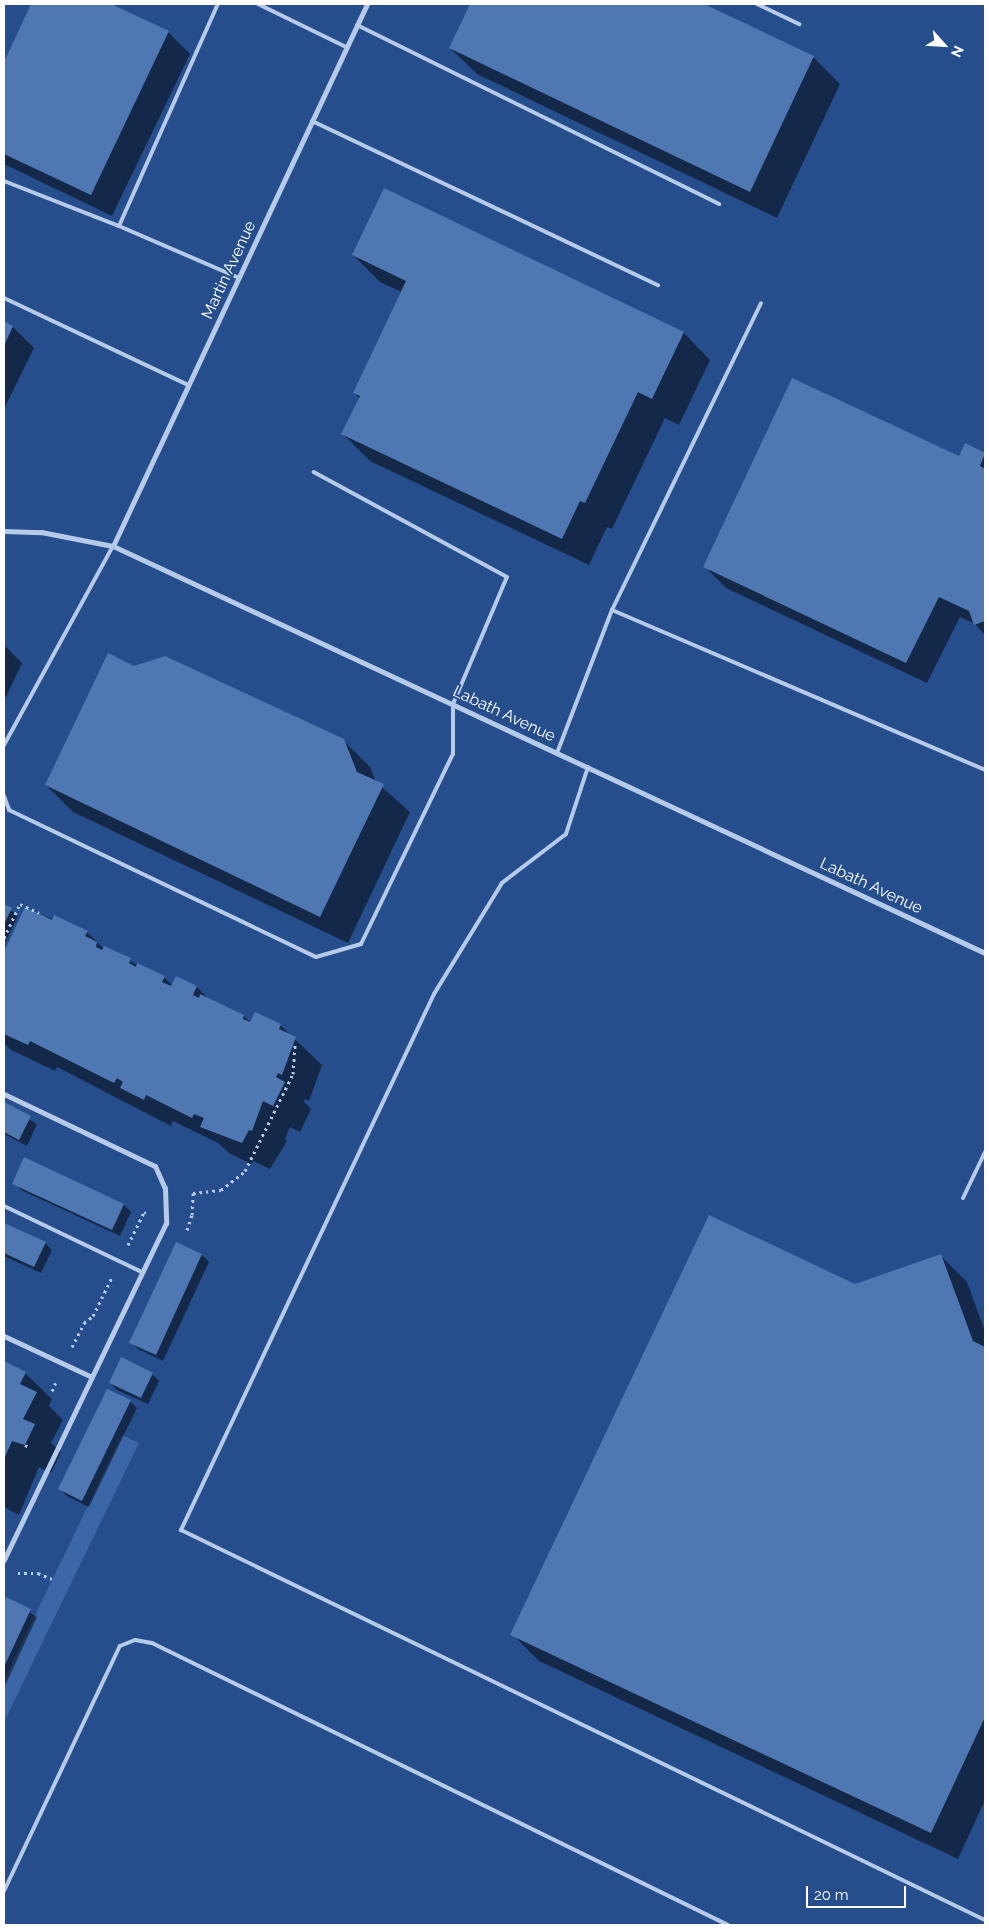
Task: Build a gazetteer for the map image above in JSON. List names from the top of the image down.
{
  "streets": {
    "street": ["Martin Avenue", "Labath Avenue"]
  },
  "crossings": [
    ["Martin Avenue", "Labath Avenue"]
  ],
  "scale_bar": "20 m",
  "north": "bottom right"
}
